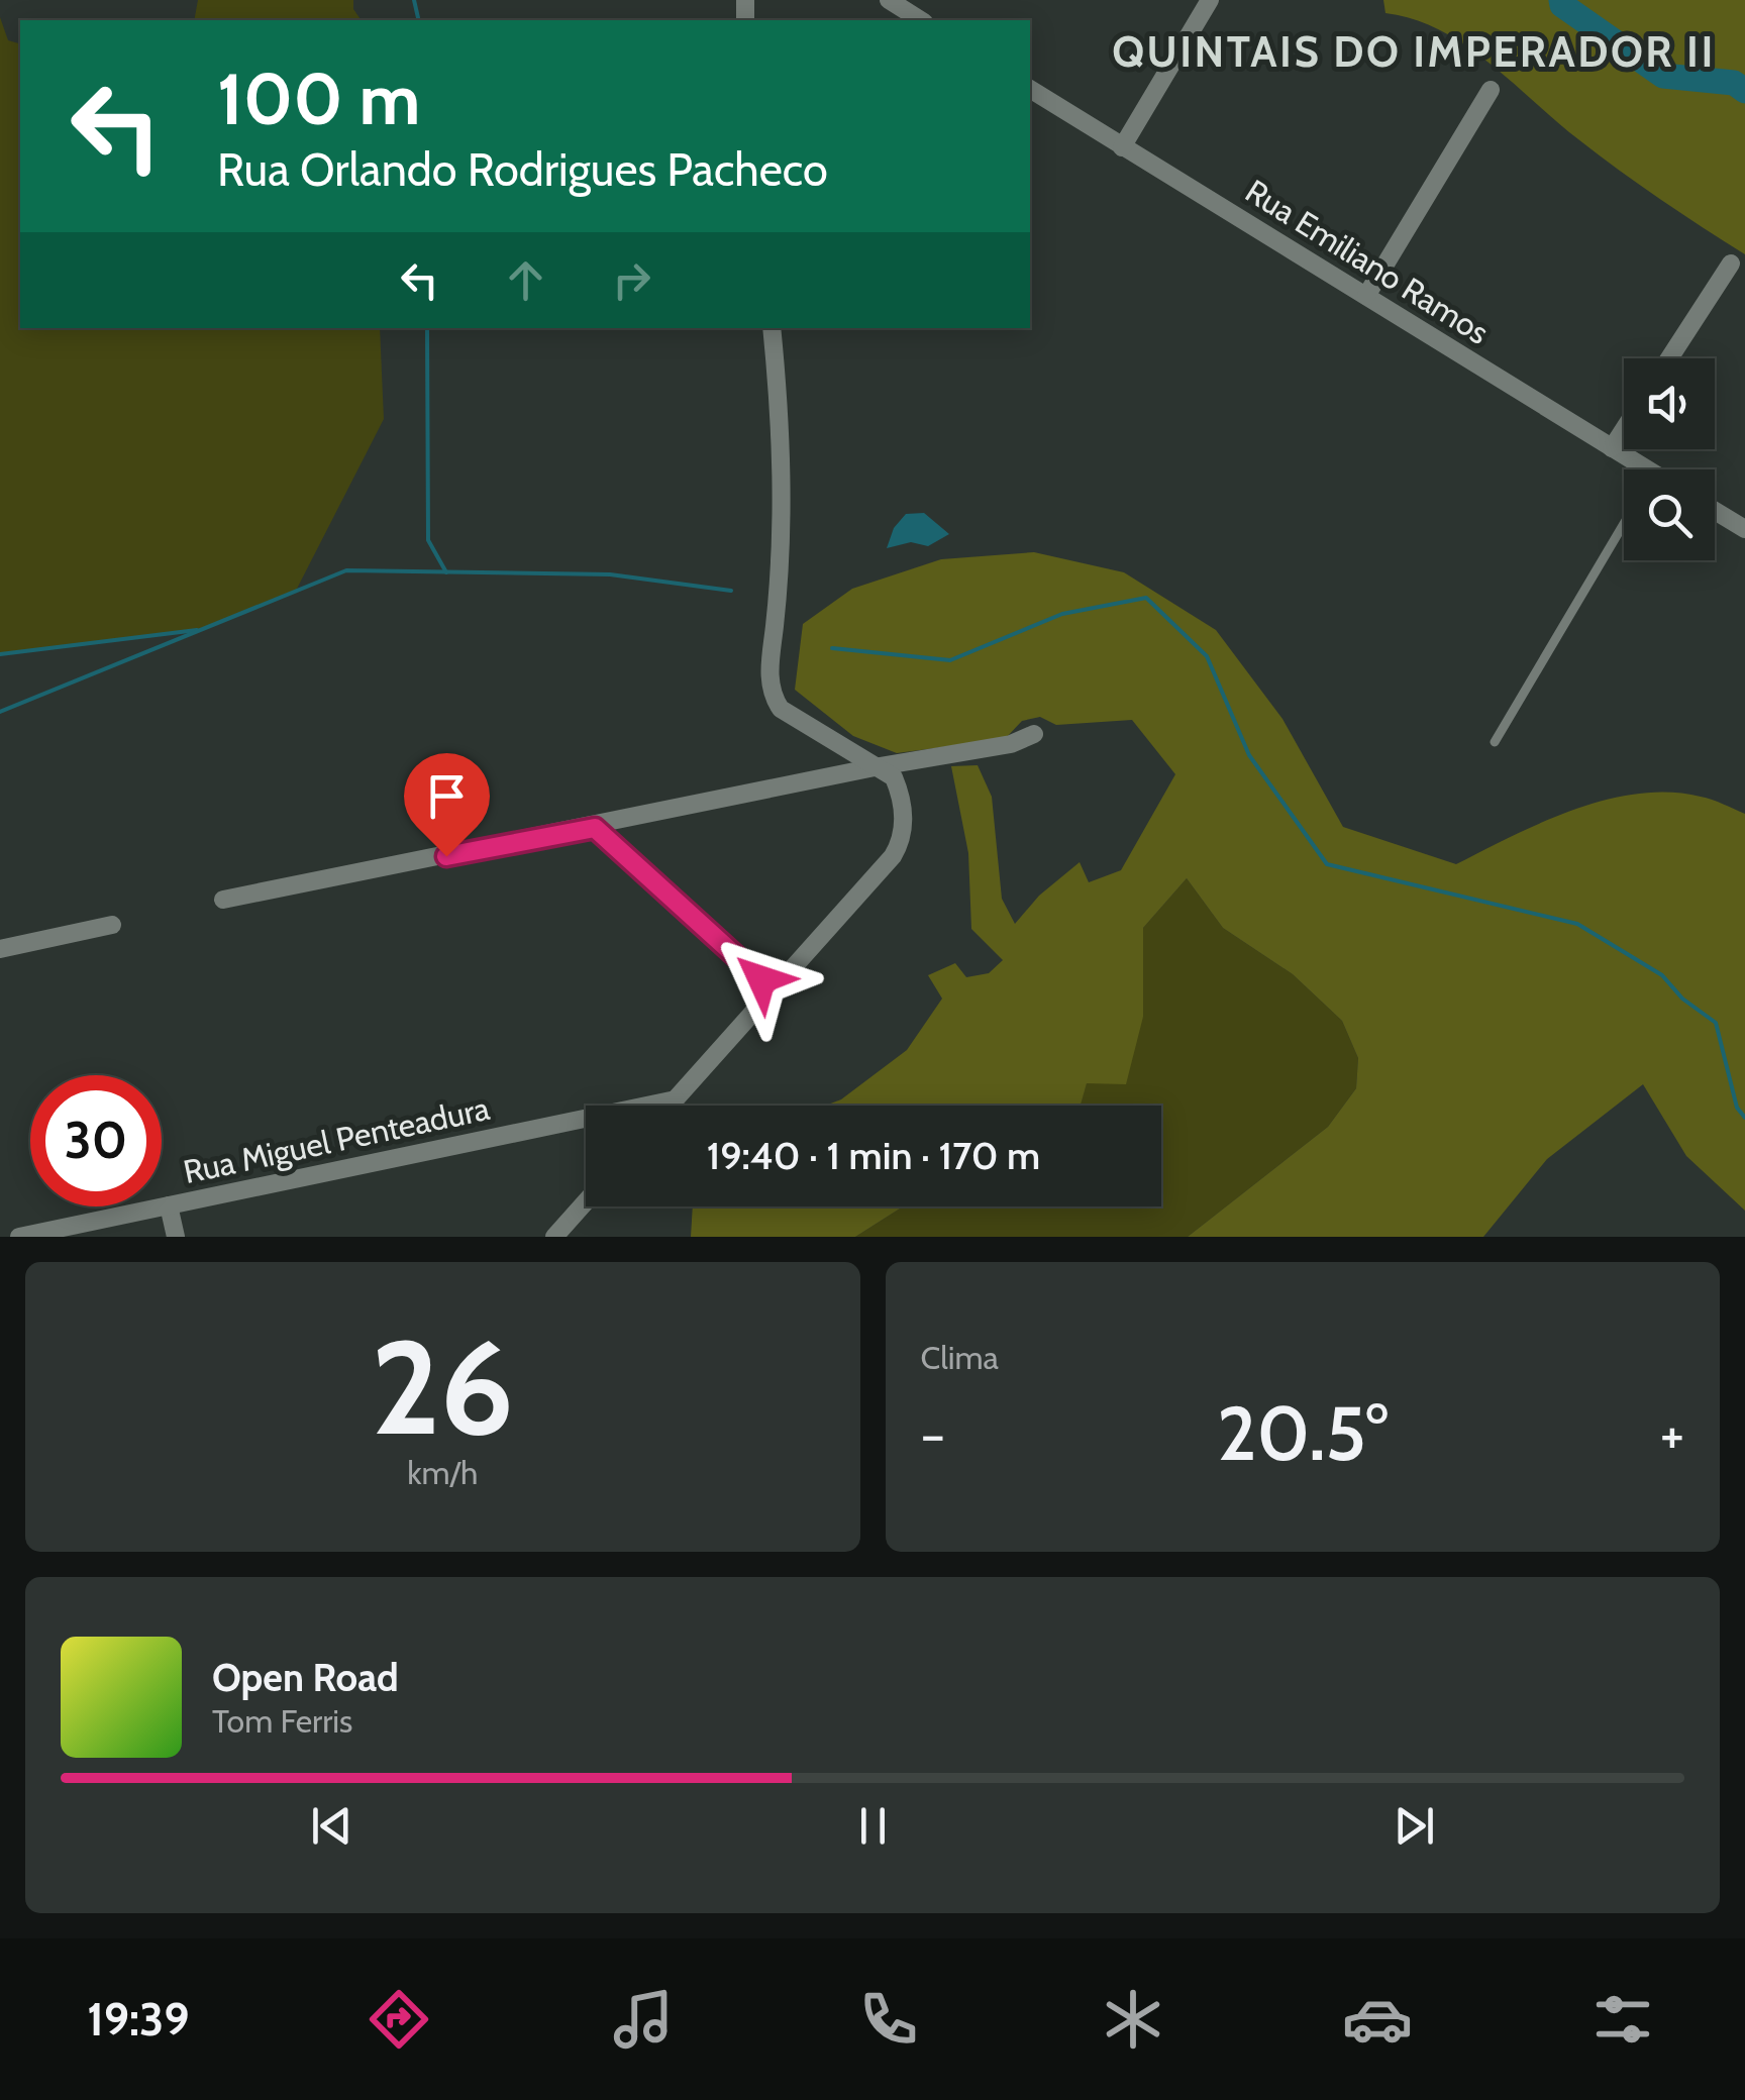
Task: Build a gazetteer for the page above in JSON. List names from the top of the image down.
{
  "streets": {
    "street": ["Rua Emiliano Ramos", "Rua Miguel Penteadura"]
  },
  "districts": ["QUINTAIS DO IMPERADOR II"],
  "page": {
    "turn": ["100 m", "Rua Orlando Rodrigues Pacheco"],
    "limit": "30",
    "trip": "19:40 · 1 min · 170 m",
    "tile": [
      ["26", "km/h"],
      "Clima"
    ],
    "heat": ["−", "20.5°", "+"],
    "song": ["Open Road", "Tom Ferris"],
    "tabs": "19:39"
  }
}
